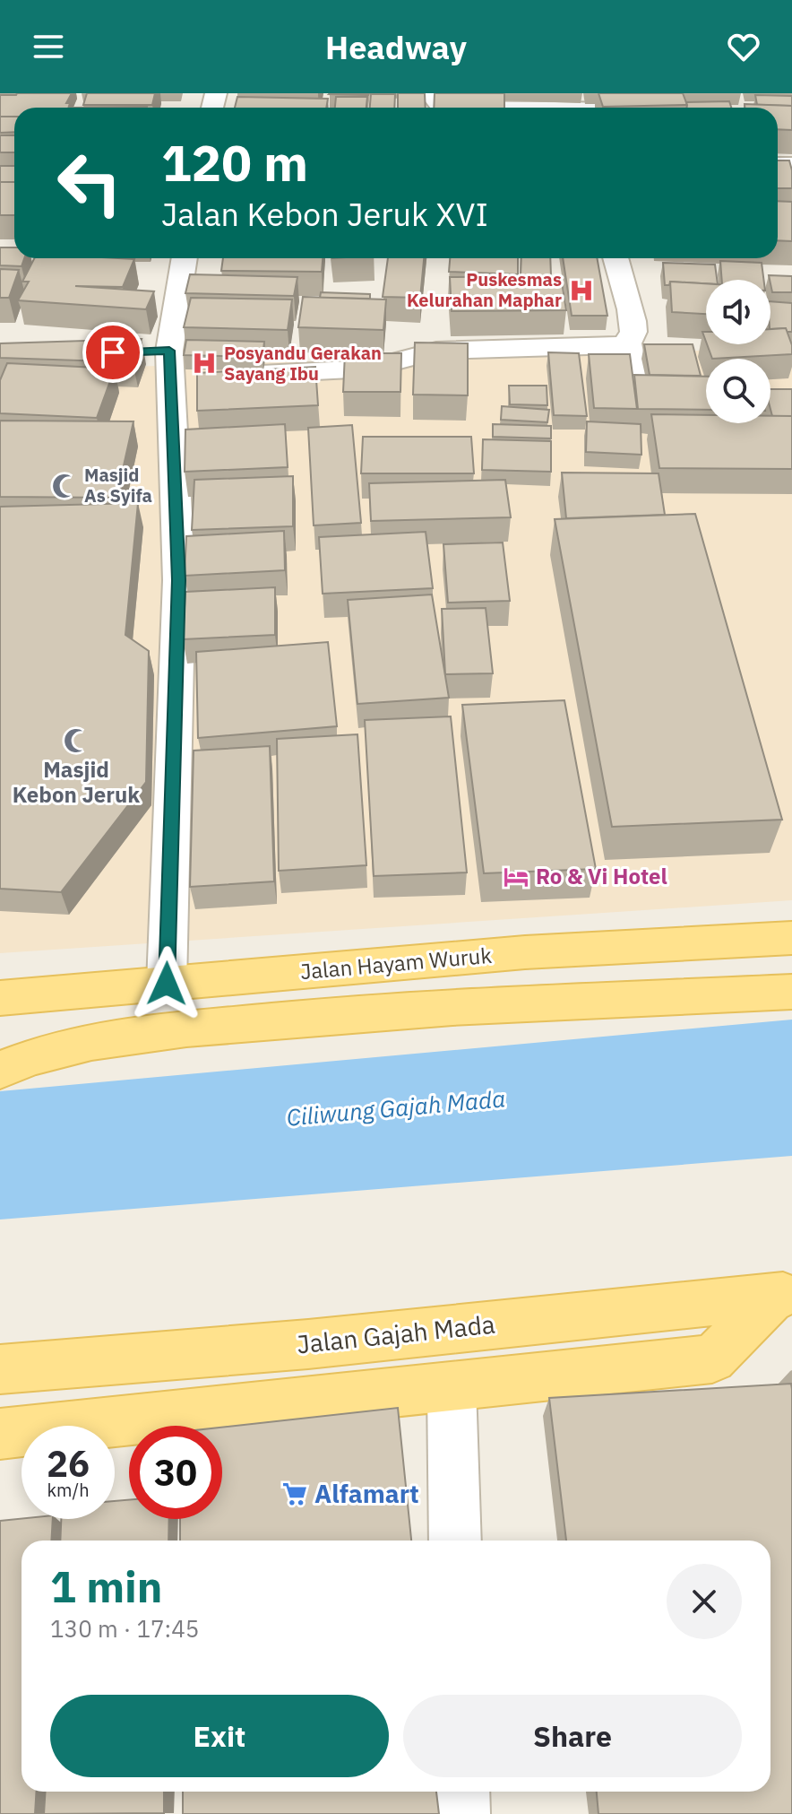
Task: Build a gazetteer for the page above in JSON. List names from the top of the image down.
{
  "streets": {
    "main road": ["Jalan Hayam Wuruk", "Jalan Gajah Mada"]
  },
  "water": ["Ciliwung Gajah Mada"],
  "places": {
    "hospital": ["Puskesmas Kelurahan Maphar", "Posyandu Gerakan Sayang Ibu"],
    "mosque": ["Masjid As Syifa", "Masjid Kebon Jeruk"],
    "hotel": ["Ro & Vi Hotel"],
    "supermarket": ["Alfamart"]
  },
  "page": {
    "header": "Headway",
    "turn": ["120 m", "Jalan Kebon Jeruk XVI"],
    "speed": "26 km/h",
    "limit": "30",
    "heading": ["1 min", "130 m · 17:45"],
    "buttons": ["Exit", "Share"]
  }
}
